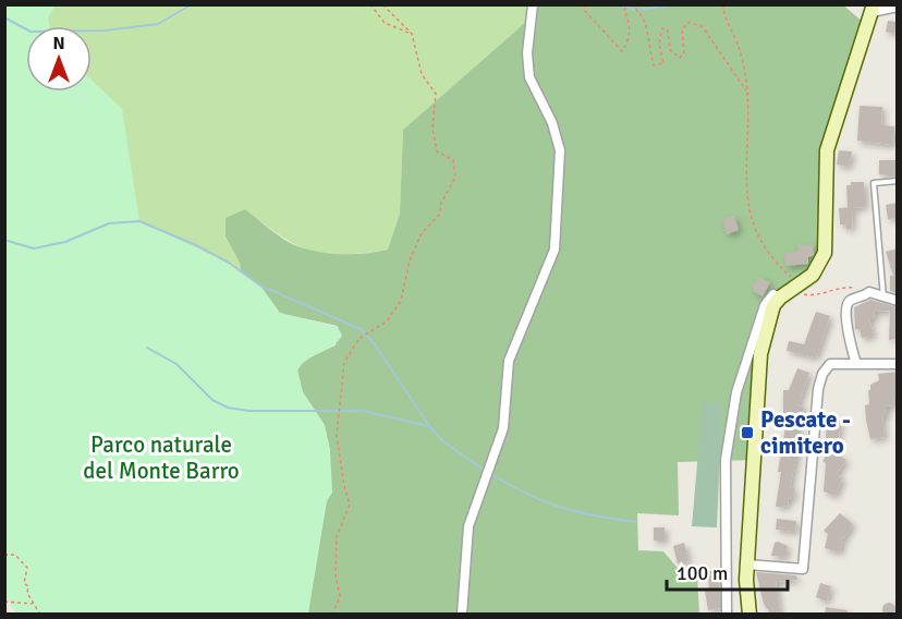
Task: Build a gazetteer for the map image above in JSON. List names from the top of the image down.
{
  "parks": ["Parco naturale del Monte Barro"],
  "places": {
    "transit": ["Pescate - cimitero"]
  },
  "scale_bar": "100 m",
  "north": "top"
}
